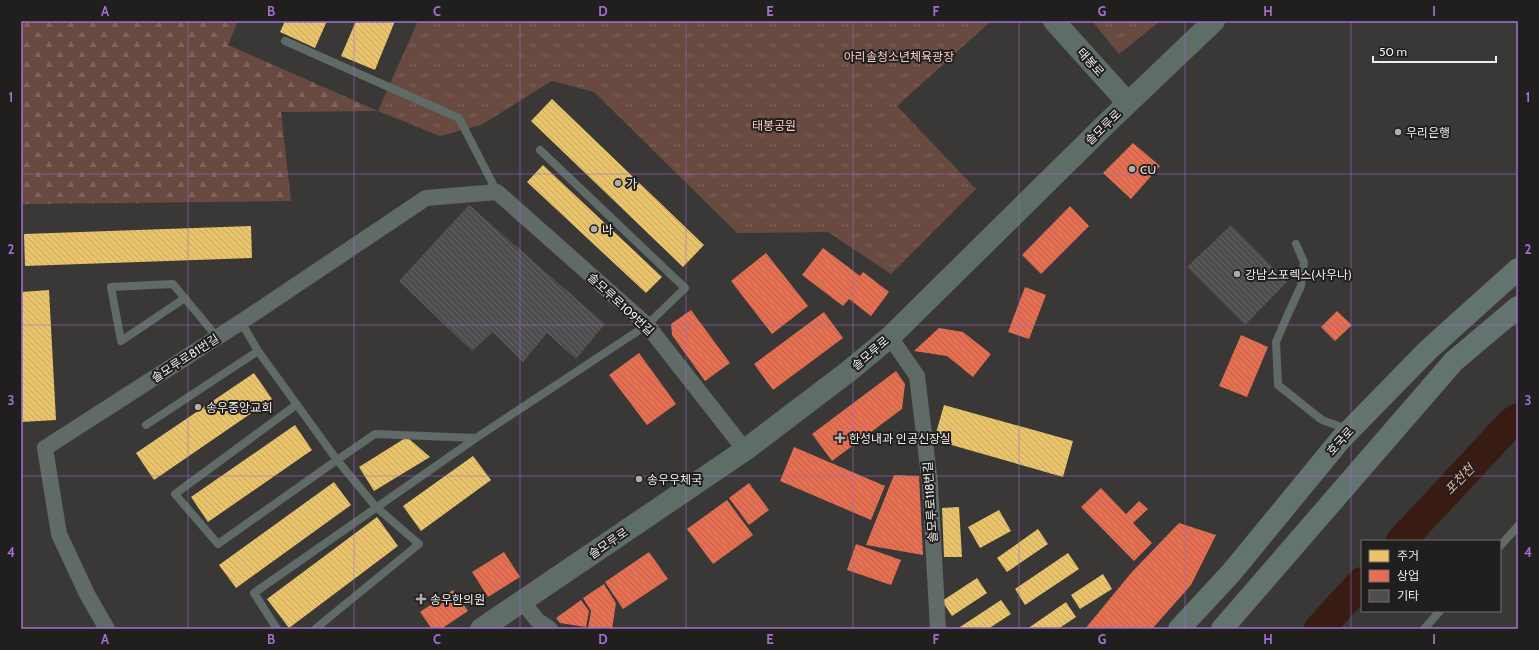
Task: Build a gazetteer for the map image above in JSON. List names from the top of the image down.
{
  "streets": {
    "main road": ["태봉로", "솔모루로", "호국로"],
    "street": ["솔모루로109번길", "솔모루로81번길", "솔모루로118번길"]
  },
  "crossings": [
    ["태봉로", "솔모루로"],
    ["솔모루로", "솔모루로109번길"],
    ["솔모루로", "솔모루로118번길"],
    ["솔모루로109번길", "솔모루로81번길"]
  ],
  "water": ["포천천"],
  "parks": ["아리솔청소년체육광장", "태봉공원"],
  "places": {
    "other": [
      "우리은행",
      "CU",
      "가",
      "나",
      "강남스포렉스(사우나)",
      "송우중앙교회",
      "송우우체국"
    ],
    "health": ["한성내과 인공신장실", "송우한의원"]
  },
  "legend": ["주거", "상업", "기타"],
  "scale_bar": "50 m",
  "grid": {
    "columns": [
      "A",
      "B",
      "C",
      "D",
      "E",
      "F",
      "G",
      "H",
      "I"
    ],
    "rows": [
      "1",
      "2",
      "3",
      "4"
    ]
  }
}
